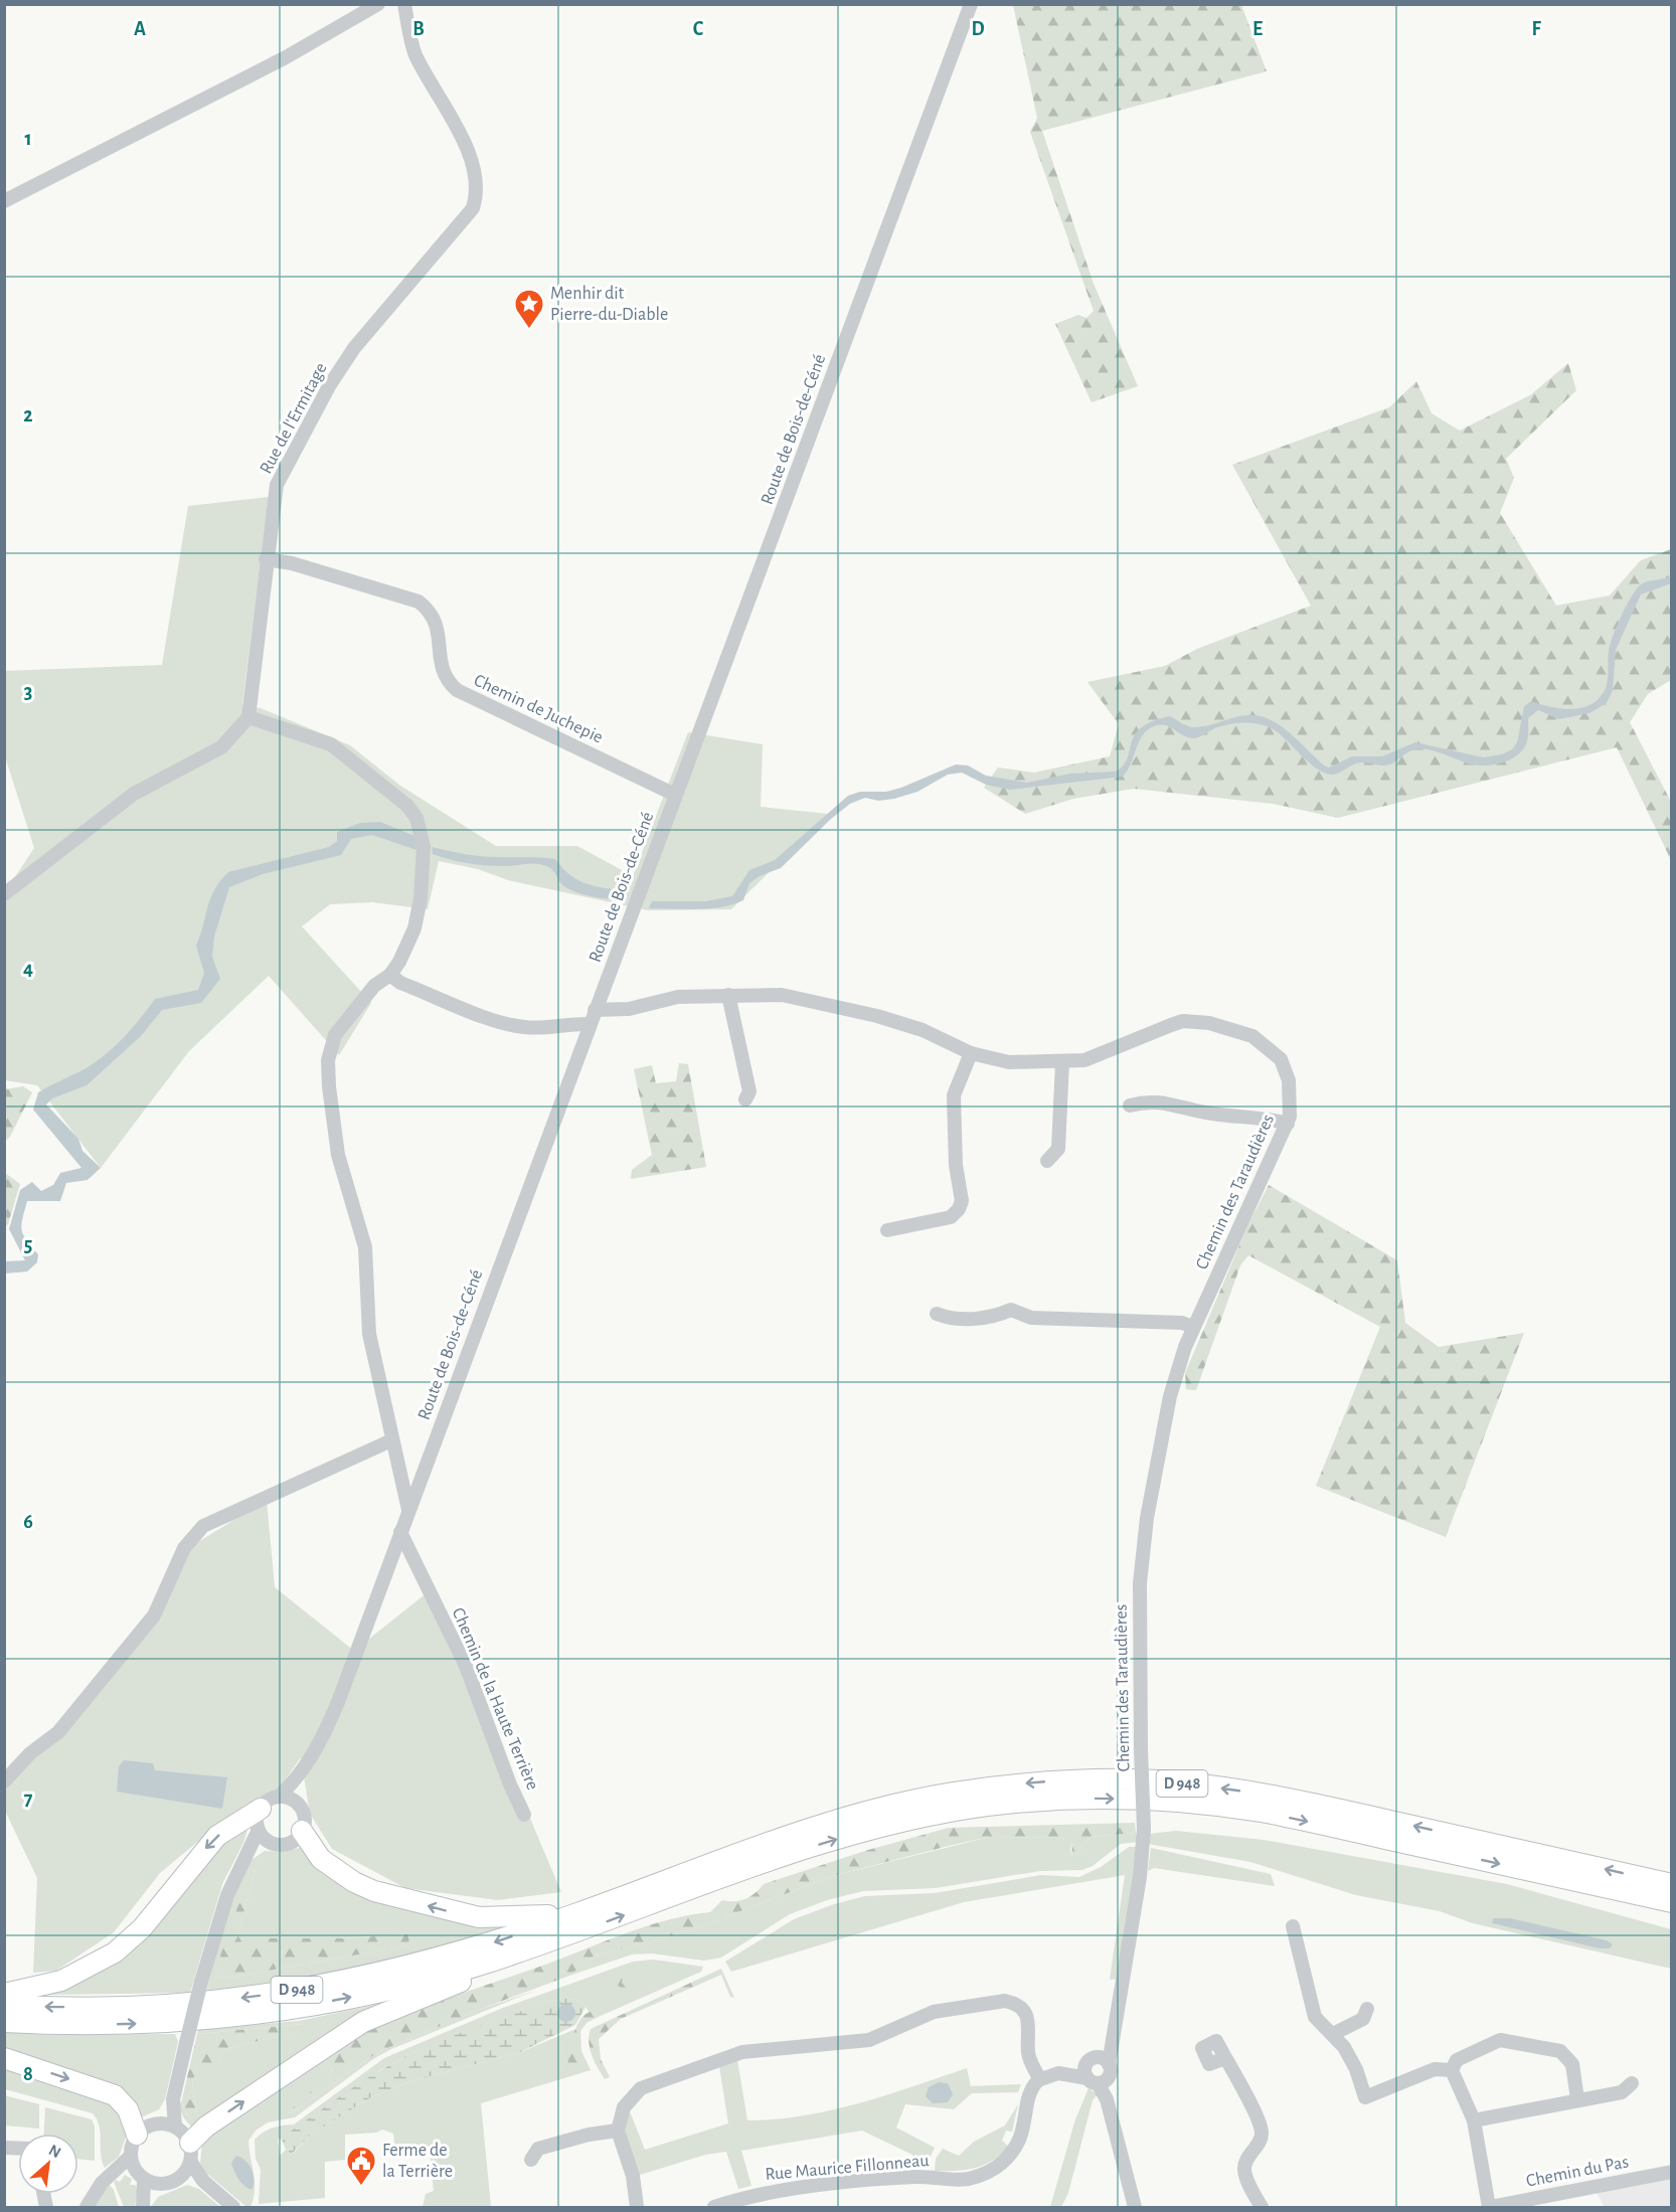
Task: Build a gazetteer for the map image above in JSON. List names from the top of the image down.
{
  "streets": {
    "highway": ["D 948"],
    "street": [
      "Rue de l'Ermitage",
      "Route de Bois-de-Céné",
      "Chemin de Juchepie",
      "Chemin des Taraudières",
      "Chemin de la Haute Terrière",
      "Rue Maurice Fillonneau",
      "Chemin du Pas"
    ]
  },
  "crossings": [
    ["Rue de l'Ermitage", "Chemin de Juchepie"],
    ["Route de Bois-de-Céné", "Chemin de Juchepie"],
    ["Route de Bois-de-Céné", "Chemin des Taraudières"],
    ["Route de Bois-de-Céné", "Chemin de la Haute Terrière"]
  ],
  "places": {
    "place": ["Menhir dit Pierre-du-Diable"],
    "public building": ["Ferme de la Terrière"]
  },
  "north": "top right",
  "grid": {
    "columns": [
      "A",
      "B",
      "C",
      "D",
      "E",
      "F"
    ],
    "rows": [
      "1",
      "2",
      "3",
      "4",
      "5",
      "6",
      "7",
      "8"
    ]
  }
}
